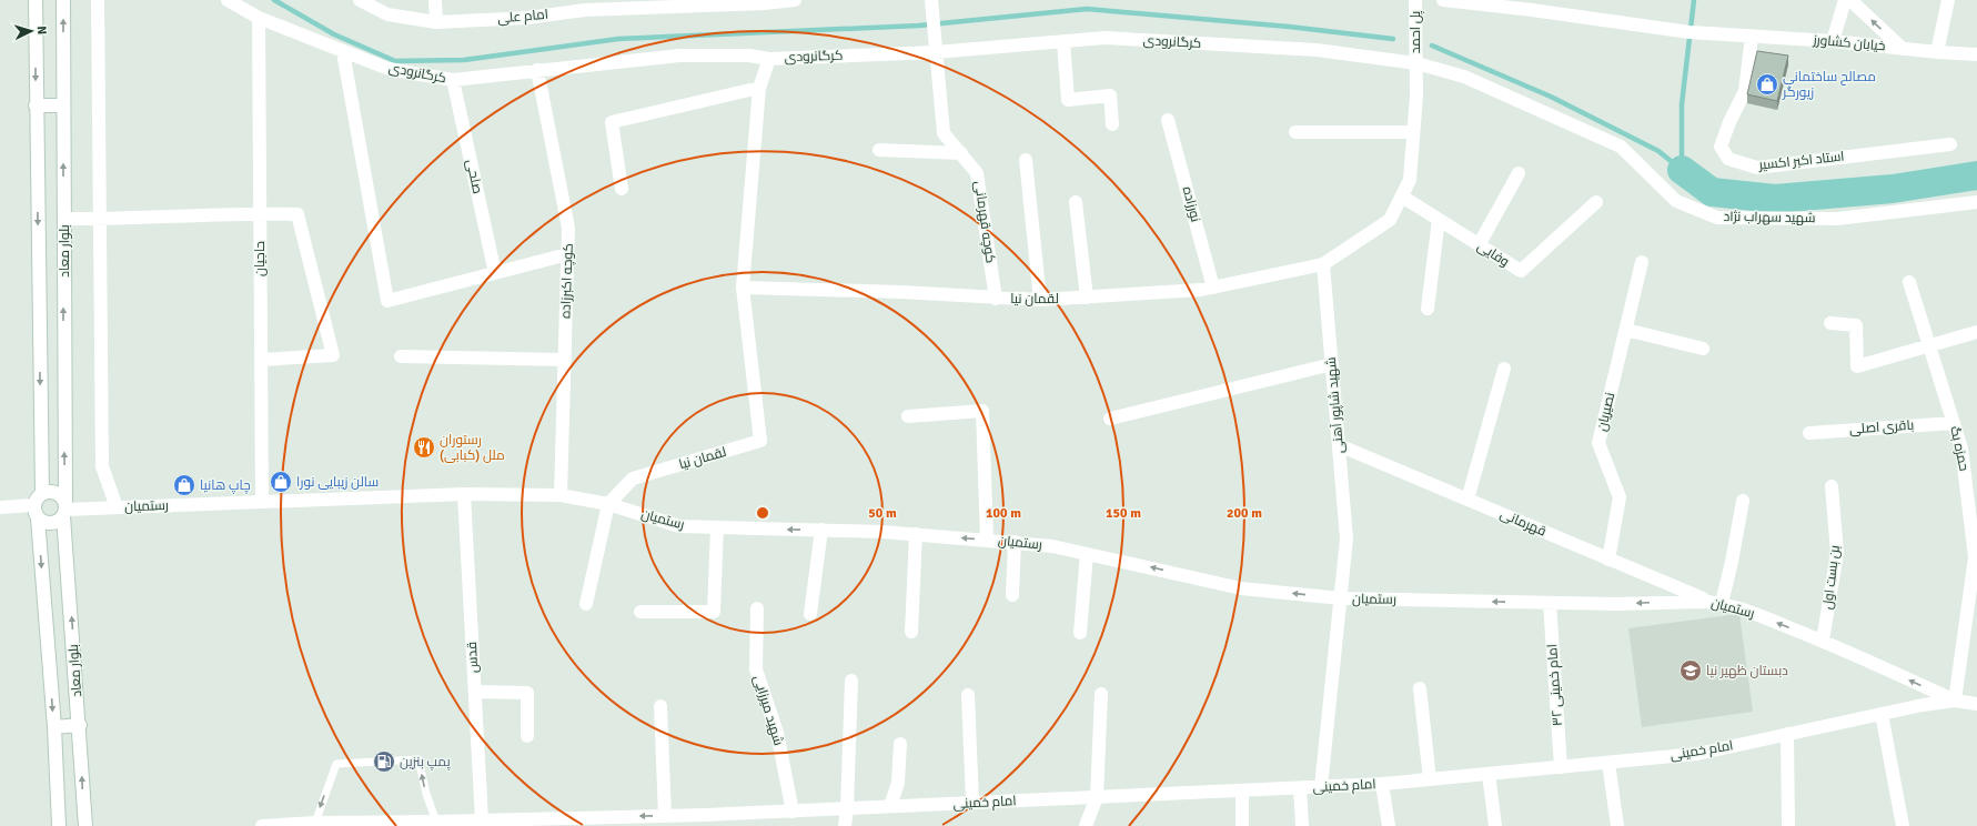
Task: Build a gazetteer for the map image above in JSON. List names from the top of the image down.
{
  "streets": {
    "street": [
      "امام علی",
      "پل احمد",
      "کرگانرودی",
      "خیابان کشاورز",
      "استاد اکبر اکسیر",
      "صلحی",
      "نورزاده",
      "شهید سهراب نژاد",
      "کوچه قهرمانی",
      "بلوار معاد",
      "وفایی",
      "حاجیان",
      "کوچه اکبرزاده",
      "لقمان نیا",
      "شهید شاپور آهنی",
      "نصیریان",
      "باقری اصلی",
      "حمزه بگ",
      "رستمیان",
      "قهرمانی",
      "بن بست اول",
      "قدس",
      "امام خمینی ۳۲",
      "شهید میرزایی",
      "امام خمینی"
    ]
  },
  "crossings": [
    ["پل احمد", "کرگانرودی"],
    ["پل احمد", "شهید سهراب نژاد"],
    ["کرگانرودی", "صلحی"],
    ["کرگانرودی", "شهید سهراب نژاد"],
    ["کرگانرودی", "کوچه قهرمانی"],
    ["کرگانرودی", "حاجیان"],
    ["کرگانرودی", "کوچه اکبرزاده"],
    ["کرگانرودی", "لقمان نیا"],
    ["خیابان کشاورز", "استاد اکبر اکسیر"],
    ["نورزاده", "لقمان نیا"],
    ["کوچه قهرمانی", "لقمان نیا"],
    ["بلوار معاد", "رستمیان"],
    ["حاجیان", "رستمیان"],
    ["کوچه اکبرزاده", "رستمیان"],
    ["لقمان نیا", "شهید شاپور آهنی"],
    ["لقمان نیا", "رستمیان"],
    ["شهید شاپور آهنی", "رستمیان"],
    ["شهید شاپور آهنی", "قهرمانی"],
    ["شهید شاپور آهنی", "امام خمینی"],
    ["نصیریان", "قهرمانی"],
    ["باقری اصلی", "حمزه بگ"],
    ["حمزه بگ", "رستمیان"],
    ["حمزه بگ", "امام خمینی"],
    ["رستمیان", "قهرمانی"],
    ["رستمیان", "بن بست اول"],
    ["رستمیان", "قدس"],
    ["رستمیان", "امام خمینی ۳۲"],
    ["رستمیان", "امام خمینی"],
    ["قدس", "امام خمینی"],
    ["امام خمینی ۳۲", "امام خمینی"],
    ["شهید میرزایی", "امام خمینی"]
  ],
  "one_way": ["رستمیان"],
  "places": {
    "shop": ["مصالح ساختمانی زیورگر", "سالن زیبایی نورا", "چاپ هانیا"],
    "restaurant": ["رستوران ملل (کبابی)"],
    "school or university": ["دبستان ظهیر نیا"],
    "fuel station": ["پمپ بنزین"]
  },
  "north": "right",
  "rings": [
    "50 m",
    "100 m",
    "150 m",
    "200 m"
  ]
}
